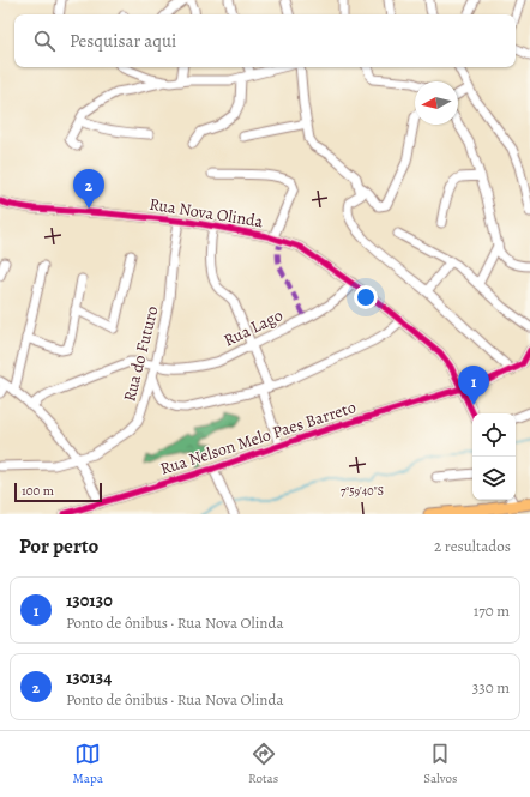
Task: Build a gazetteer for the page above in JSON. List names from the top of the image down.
{
  "streets": {
    "street": [
      "Rua Nova Olinda",
      "Rua Lago",
      "Rua do Futuro",
      "Rua Nelson Melo Paes Barreto"
    ]
  },
  "crossings": [
    ["Rua Nova Olinda", "Rua Lago"],
    ["Rua Nova Olinda", "Rua do Futuro"],
    ["Rua Nova Olinda", "Rua Nelson Melo Paes Barreto"],
    ["Rua Lago", "Rua do Futuro"]
  ],
  "scale_bar": "100 m",
  "north": "left",
  "page": {
    "search": "Pesquisar aqui",
    "pins": ["2", "1"],
    "scale": "100 m",
    "heading": ["Por perto", "2 resultados"],
    "list": [
      {
        "mark": "1",
        "name": "130130",
        "note": "Ponto de ônibus · Rua Nova Olinda",
        "value": "170 m"
      },
      {
        "mark": "2",
        "name": "130134",
        "note": "Ponto de ônibus · Rua Nova Olinda",
        "value": "330 m"
      }
    ],
    "nav": ["Mapa", "Rotas", "Salvos"]
  },
  "coordinates": ["7°59'40\"S"]
}
